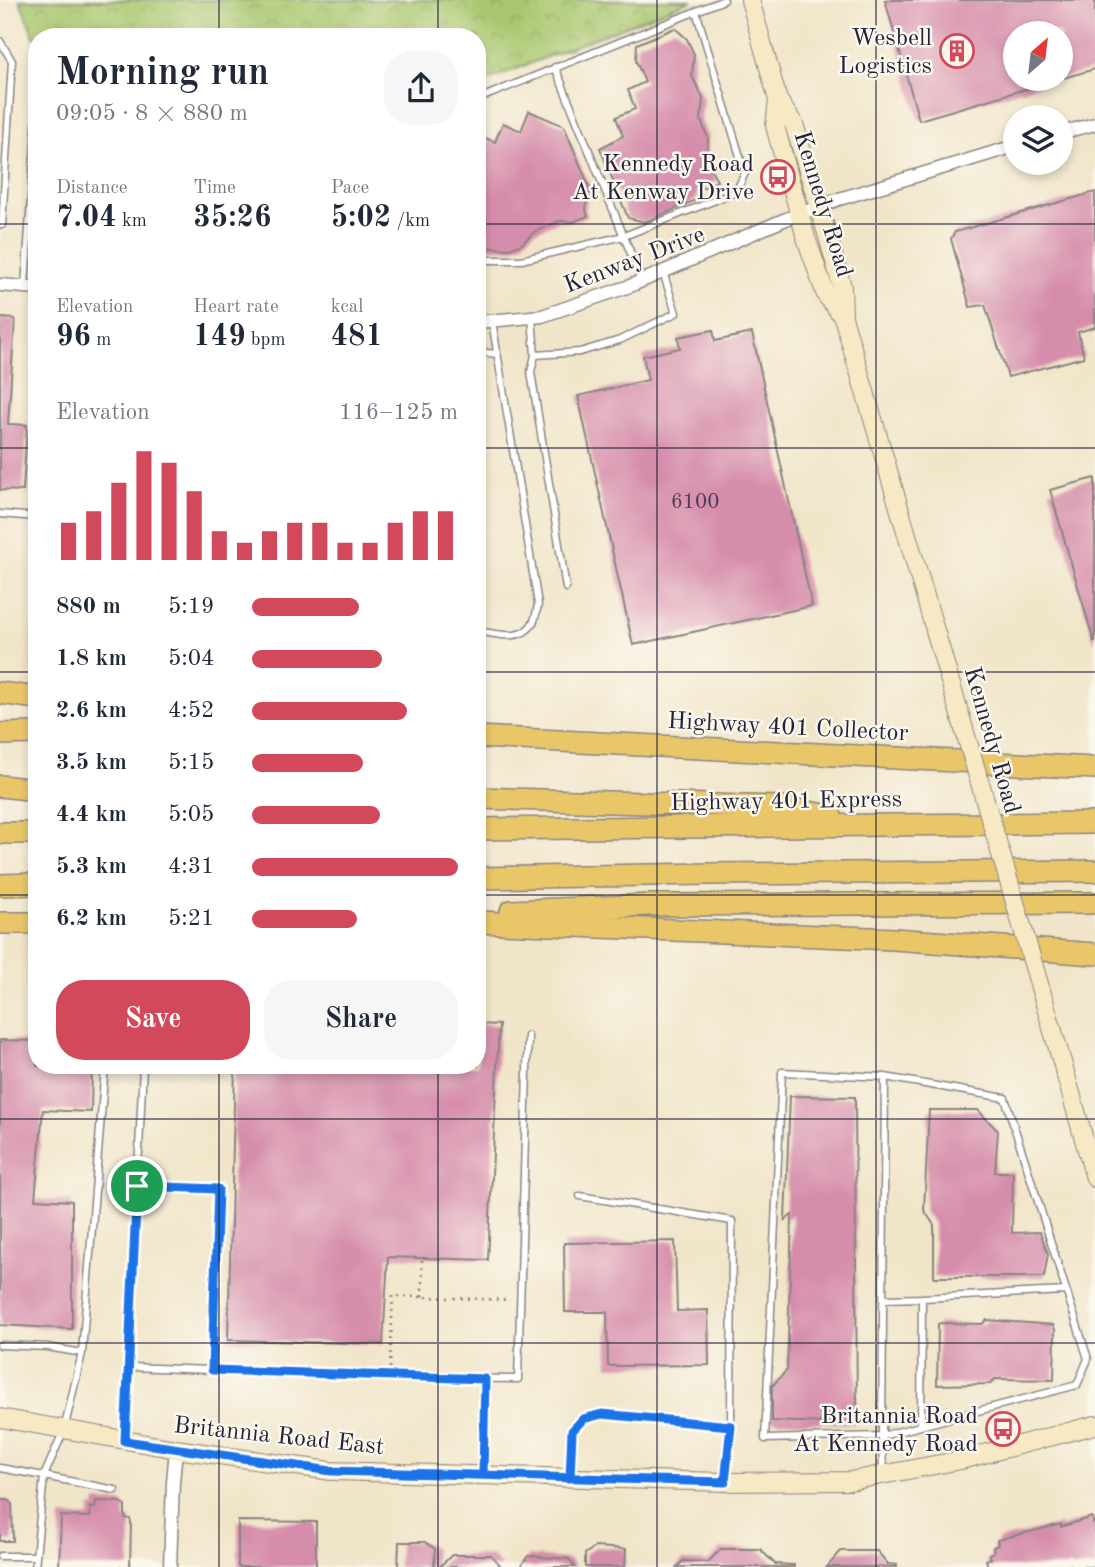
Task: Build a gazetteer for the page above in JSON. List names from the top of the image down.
{
  "streets": {
    "highway": ["Highway 401 Collector", "Highway 401 Express"],
    "main road": ["Kennedy Road", "Britannia Road East"],
    "street": ["Kenway Drive"]
  },
  "crossings": [
    ["Kennedy Road", "Kenway Drive"]
  ],
  "places": {
    "building": ["Wesbell Logistics"],
    "bus stop": ["Kennedy Road At Kenway Drive", "Britannia Road At Kennedy Road"]
  },
  "house_numbers": ["6100"],
  "north": "top right",
  "page": {
    "heading": ["Morning run", "09:05 · 8 × 880 m"],
    "stats": [
      ["Distance", "7.04 km"],
      ["Time", "35:26"],
      ["Pace", "5:02 /km"],
      ["Elevation", "96 m"],
      ["Heart rate", "149 bpm"],
      ["kcal", "481"]
    ],
    "chart": ["Elevation", "116–125 m"],
    "list": [
      {
        "name": "880 m",
        "note": "5:19"
      },
      {
        "name": "1.8 km",
        "note": "5:04"
      },
      {
        "name": "2.6 km",
        "note": "4:52"
      },
      {
        "name": "3.5 km",
        "note": "5:15"
      },
      {
        "name": "4.4 km",
        "note": "5:05"
      },
      {
        "name": "5.3 km",
        "note": "4:31"
      },
      {
        "name": "6.2 km",
        "note": "5:21"
      }
    ],
    "buttons": ["Save", "Share"]
  }
}
